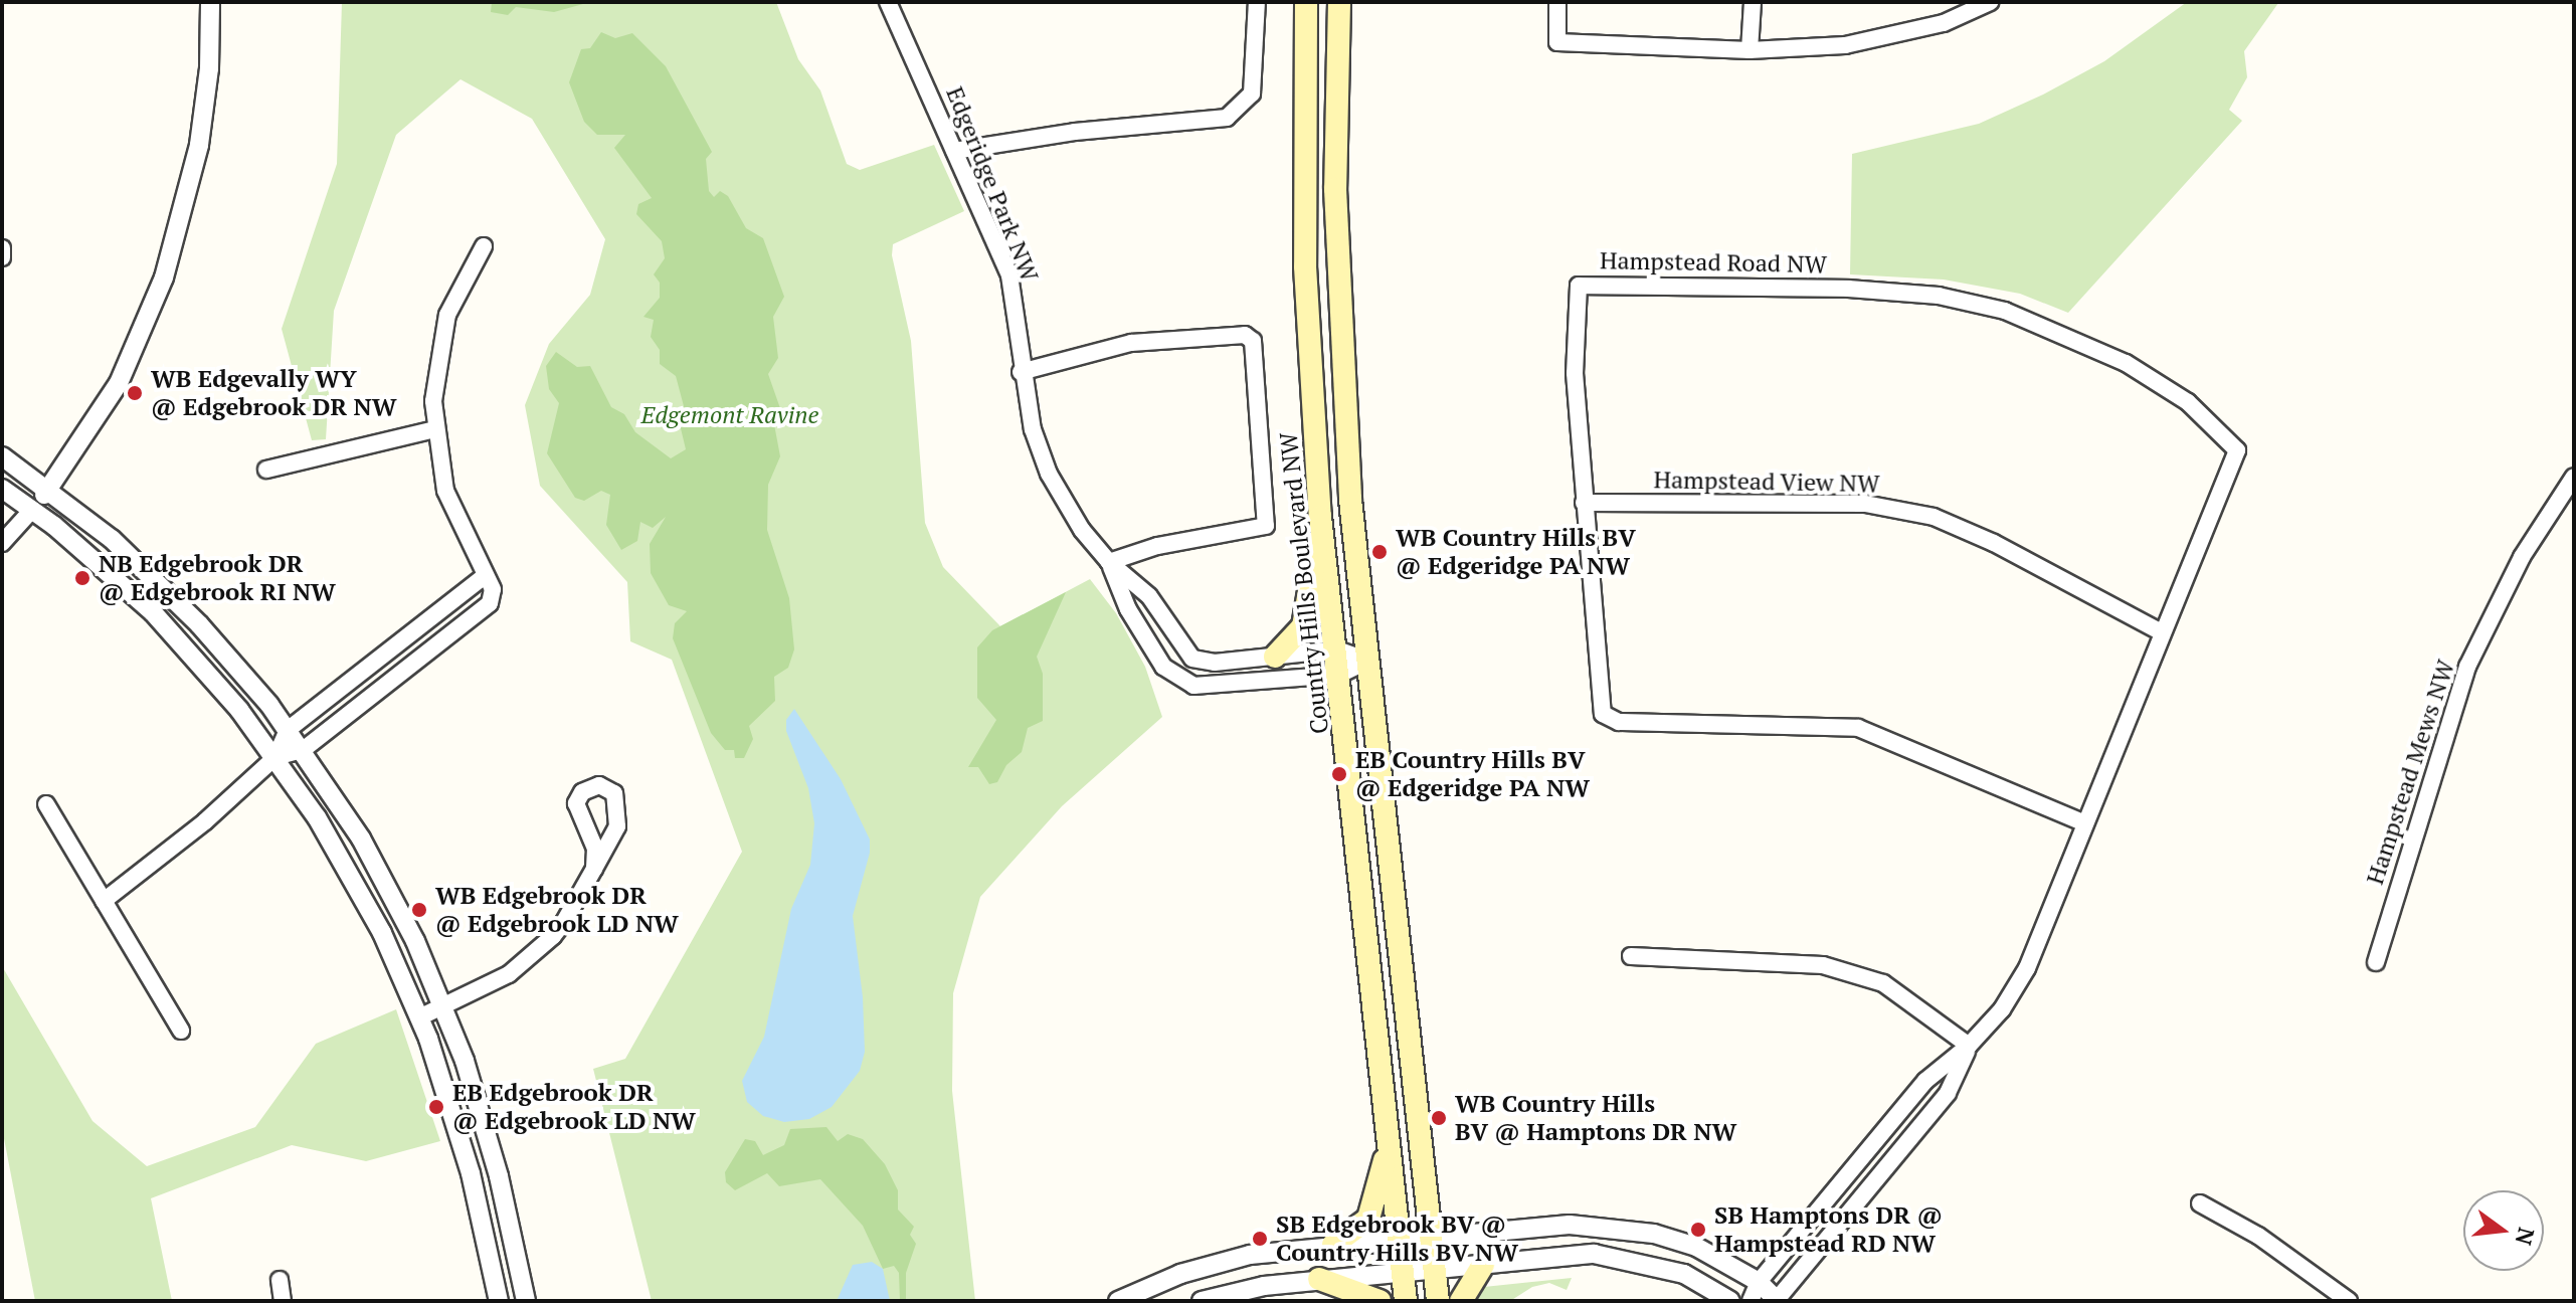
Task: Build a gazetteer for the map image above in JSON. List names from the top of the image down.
{
  "streets": {
    "main road": ["Country Hills Boulevard NW"],
    "street": [
      "Edgeridge Park NW",
      "Hampstead Road NW",
      "Hampstead View NW",
      "Hampstead Mews NW"
    ]
  },
  "crossings": [
    ["Edgeridge Park NW", "Country Hills Boulevard NW"],
    ["Hampstead Road NW", "Hampstead View NW"]
  ],
  "parks": ["Edgemont Ravine"],
  "places": [
    "WB Edgevally WY @ Edgebrook DR NW",
    "WB Country Hills BV @ Edgeridge PA NW",
    "NB Edgebrook DR @ Edgebrook RI NW",
    "EB Country Hills BV @ Edgeridge PA NW",
    "WB Edgebrook DR @ Edgebrook LD NW",
    "EB Edgebrook DR @ Edgebrook LD NW",
    "WB Country Hills BV @ Hamptons DR NW",
    "SB Hamptons DR @ Hampstead RD NW",
    "SB Edgebrook BV @ Country Hills BV NW"
  ],
  "north": "right"
}
